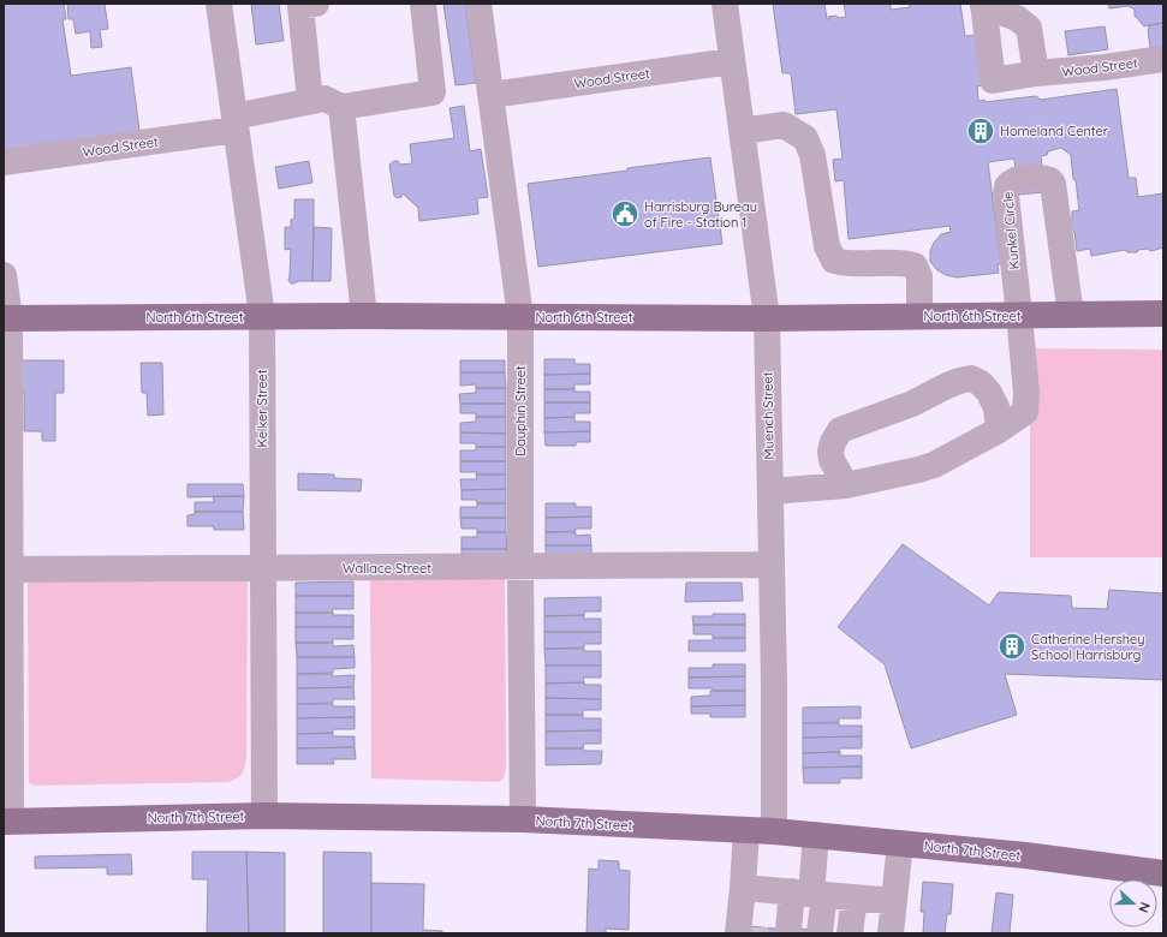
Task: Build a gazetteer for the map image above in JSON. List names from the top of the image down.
{
  "streets": {
    "main road": ["North 6th Street", "North 7th Street"],
    "street": [
      "Wood Street",
      "Kunkel Circle",
      "Kelker Street",
      "Dauphin Street",
      "Muench Street",
      "Wallace Street"
    ]
  },
  "crossings": [
    ["Wood Street", "Kelker Street"],
    ["Wood Street", "Dauphin Street"],
    ["Wood Street", "Muench Street"],
    ["Kunkel Circle", "North 6th Street"],
    ["North 6th Street", "Kelker Street"],
    ["North 6th Street", "Dauphin Street"],
    ["North 6th Street", "Muench Street"],
    ["Kelker Street", "Wallace Street"],
    ["Kelker Street", "North 7th Street"],
    ["Dauphin Street", "Wallace Street"],
    ["Dauphin Street", "North 7th Street"],
    ["Muench Street", "Wallace Street"],
    ["Muench Street", "North 7th Street"]
  ],
  "places": {
    "building": ["Homeland Center", "Catherine Hershey School Harrisburg"],
    "public building": ["Harrisburg Bureau of Fire - Station 1"]
  },
  "north": "right"
}
